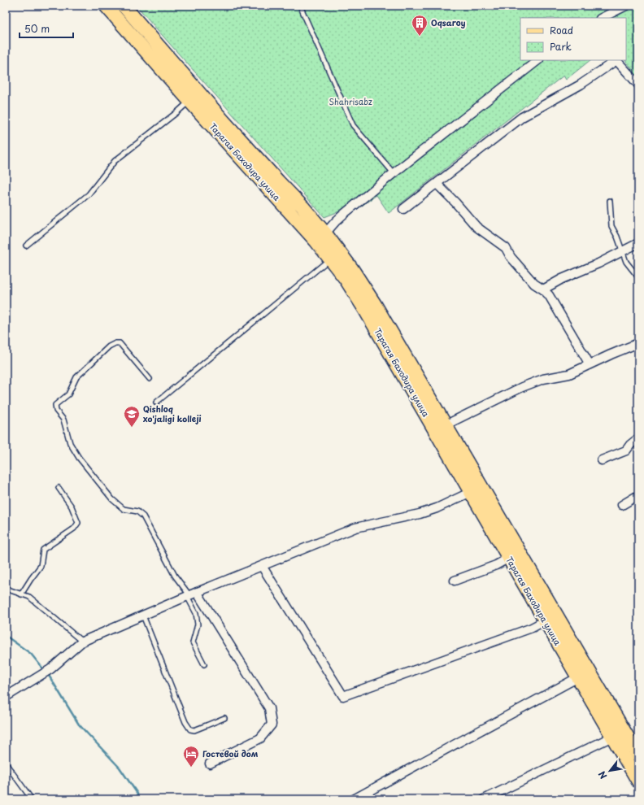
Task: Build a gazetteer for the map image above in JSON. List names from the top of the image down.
{
  "streets": {
    "main road": ["Тарагая Баходира улица"]
  },
  "parks": ["Shahrisabz"],
  "places": {
    "building": ["Oqsaroy"],
    "school or university": ["Qishloq xo'jaligi kolleji"],
    "hotel": ["Гостевой дом"]
  },
  "legend": ["Road", "Park"],
  "scale_bar": "50 m",
  "north": "bottom left"
}
